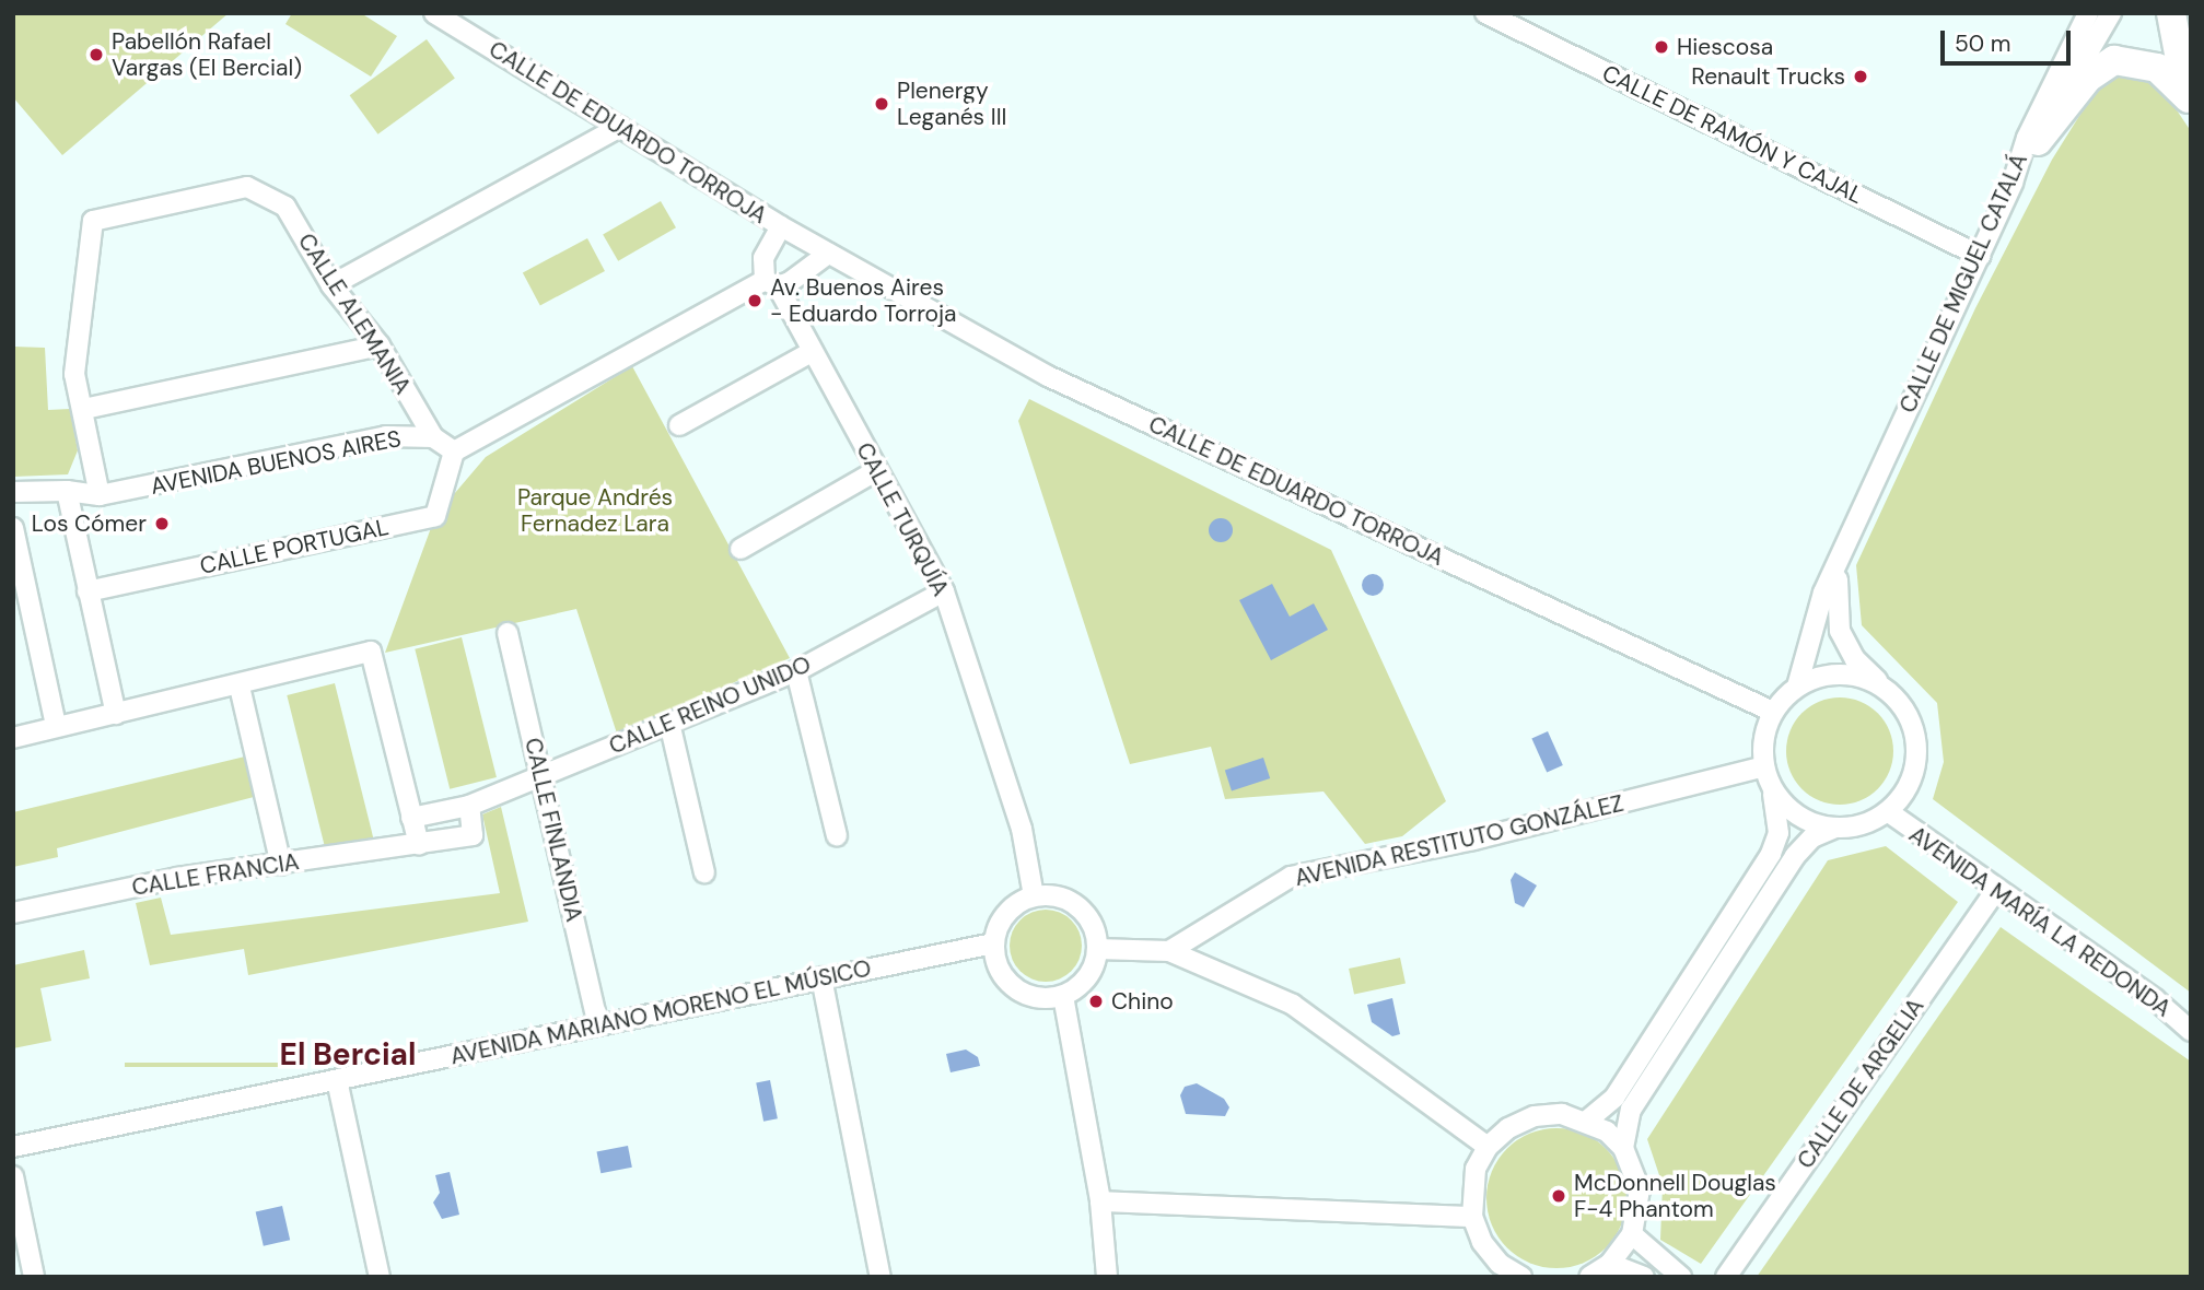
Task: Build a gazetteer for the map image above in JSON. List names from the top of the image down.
{
  "streets": {
    "street": [
      "CALLE DE EDUARDO TORROJA",
      "CALLE DE RAMÓN Y CAJAL",
      "CALLE DE MIGUEL CATALÁ",
      "CALLE ALEMANIA",
      "AVENIDA BUENOS AIRES",
      "CALLE TURQUÍA",
      "CALLE PORTUGAL",
      "CALLE REINO UNIDO",
      "CALLE FINLANDIA",
      "AVENIDA RESTITUTO GONZÁLEZ",
      "CALLE FRANCIA",
      "AVENIDA MARÍA LA REDONDA",
      "AVENIDA MARIANO MORENO EL MÚSICO",
      "CALLE DE ARGELIA"
    ]
  },
  "crossings": [
    ["CALLE DE EDUARDO TORROJA", "CALLE DE MIGUEL CATALÁ"],
    ["CALLE DE EDUARDO TORROJA", "AVENIDA RESTITUTO GONZÁLEZ"],
    ["CALLE DE EDUARDO TORROJA", "AVENIDA MARÍA LA REDONDA"],
    ["CALLE DE RAMÓN Y CAJAL", "CALLE DE MIGUEL CATALÁ"],
    ["CALLE DE MIGUEL CATALÁ", "AVENIDA RESTITUTO GONZÁLEZ"],
    ["CALLE DE MIGUEL CATALÁ", "AVENIDA MARÍA LA REDONDA"],
    ["CALLE ALEMANIA", "AVENIDA BUENOS AIRES"],
    ["AVENIDA BUENOS AIRES", "CALLE PORTUGAL"],
    ["CALLE TURQUÍA", "CALLE REINO UNIDO"],
    ["CALLE TURQUÍA", "AVENIDA MARIANO MORENO EL MÚSICO"],
    ["CALLE REINO UNIDO", "CALLE FINLANDIA"],
    ["CALLE REINO UNIDO", "CALLE FRANCIA"],
    ["CALLE FINLANDIA", "AVENIDA MARIANO MORENO EL MÚSICO"],
    ["AVENIDA RESTITUTO GONZÁLEZ", "AVENIDA MARÍA LA REDONDA"],
    ["AVENIDA MARÍA LA REDONDA", "CALLE DE ARGELIA"]
  ],
  "districts": ["El Bercial"],
  "parks": ["Parque Andrés Fernadez Lara"],
  "places": [
    "Hiescosa",
    "Pabellón Rafael Vargas (El Bercial)",
    "Renault Trucks",
    "Plenergy Leganés III",
    "Av. Buenos Aires - Eduardo Torroja",
    "Los Cómer",
    "Chino",
    "McDonnell Douglas F-4 Phantom"
  ],
  "scale_bar": "50 m"
}
